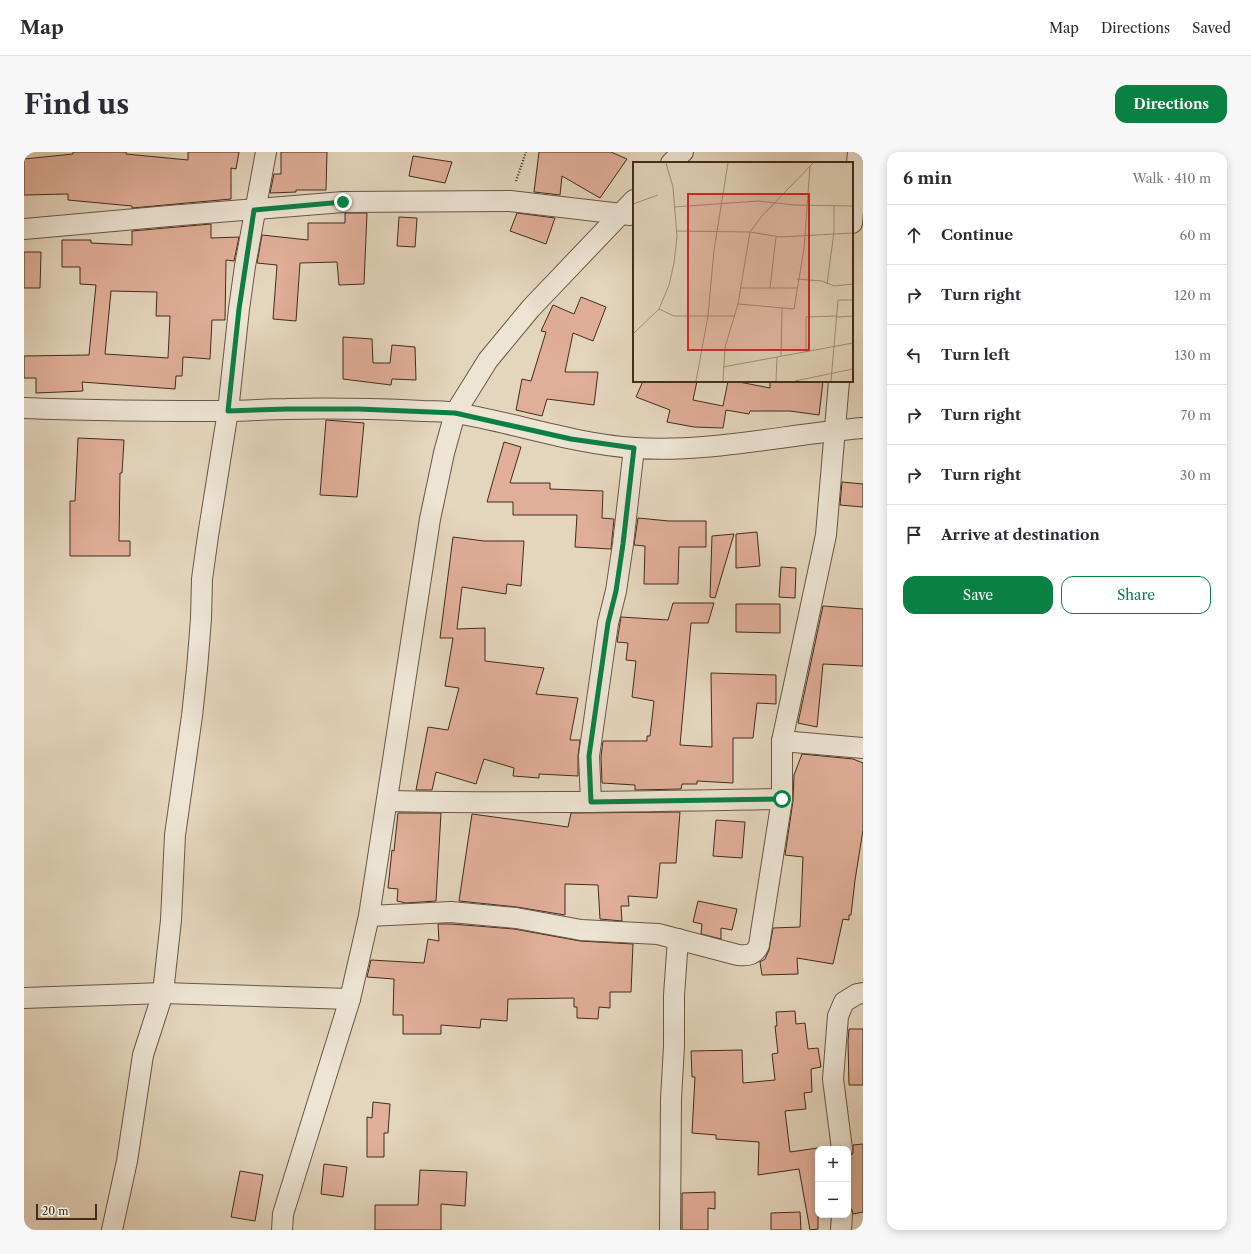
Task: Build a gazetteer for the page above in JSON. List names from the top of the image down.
{
  "scale_bar": "20 m",
  "page": {
    "header": "Map",
    "nav": ["Map", "Directions", "Saved"],
    "buttons": [
      "Directions",
      ["Save", "Share"]
    ],
    "title": "Find us",
    "heading": ["6 min", "Walk · 410 m"],
    "list": [
      ["Continue", "60 m"],
      ["Turn right", "120 m"],
      ["Turn left", "130 m"],
      ["Turn right", "70 m"],
      ["Turn right", "30 m"],
      "Arrive at destination"
    ],
    "map_buttons": ["+", "−"],
    "scale": "20 m"
  }
}
